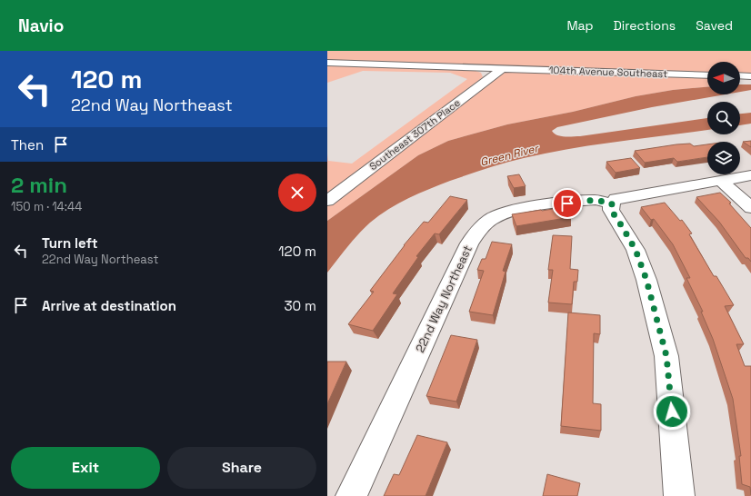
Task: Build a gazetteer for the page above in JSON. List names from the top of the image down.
{
  "streets": {
    "street": ["104th Avenue Southeast", "Southeast 307th Place", "22nd Way Northeast"]
  },
  "crossings": [
    ["104th Avenue Southeast", "Southeast 307th Place"]
  ],
  "water": ["Green River"],
  "north": "left",
  "page": {
    "header": "Navio",
    "nav": ["Map", "Directions", "Saved"],
    "turn": ["120 m", "22nd Way Northeast"],
    "then": "Then",
    "heading": ["2 min", "150 m · 14:44"],
    "list": [
      {
        "name": "Turn left",
        "note": "22nd Way Northeast",
        "value": "120 m"
      },
      {
        "name": "Arrive at destination",
        "value": "30 m"
      }
    ],
    "buttons": ["Exit", "Share"]
  }
}
